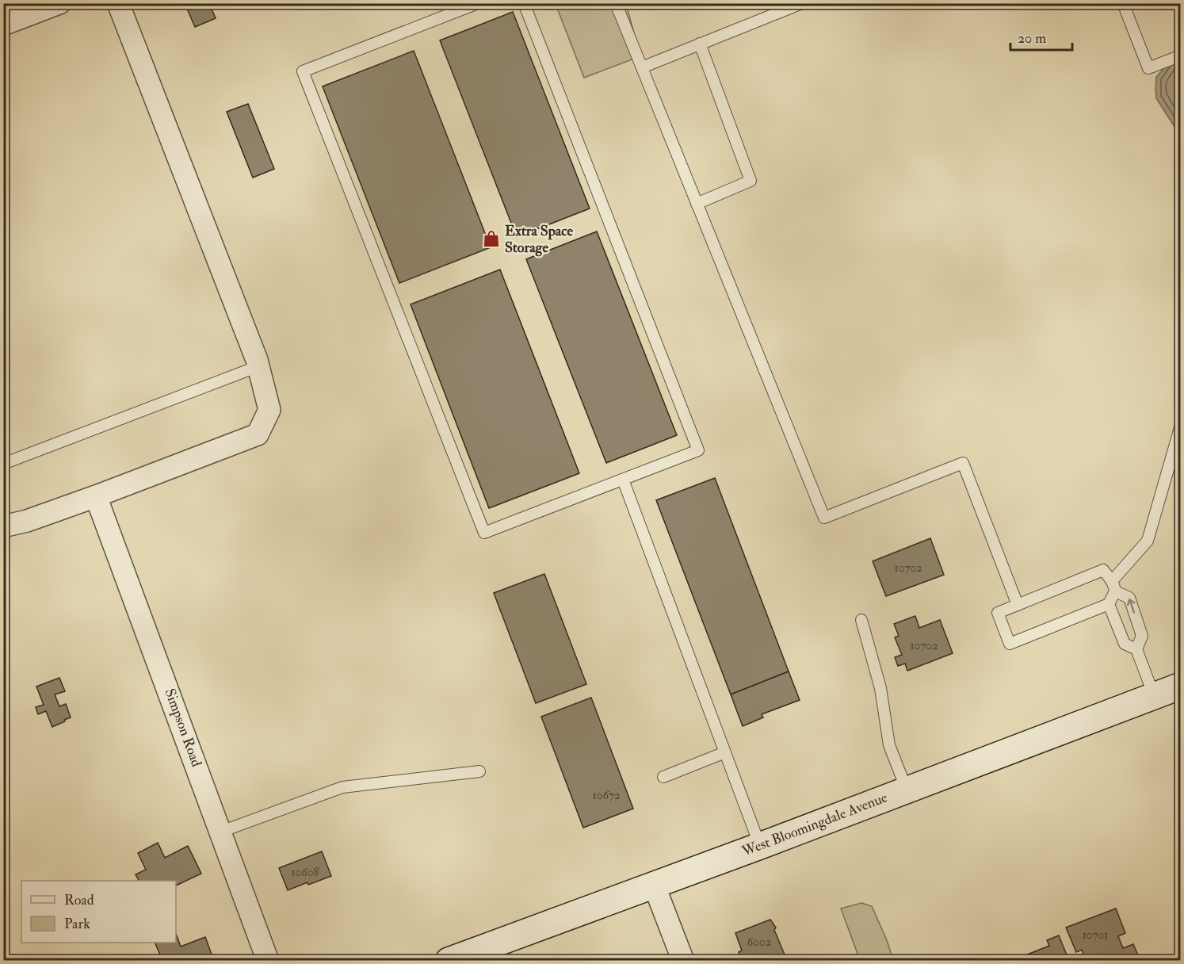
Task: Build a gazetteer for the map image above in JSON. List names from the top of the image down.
{
  "streets": {
    "main road": ["West Bloomingdale Avenue"],
    "street": ["Simpson Road"]
  },
  "places": {
    "shop": ["Extra Space Storage"]
  },
  "house_numbers": [
    "10702",
    "10702",
    "10672",
    "10608",
    "10701",
    "6002"
  ],
  "legend": ["Road", "Park"],
  "scale_bar": "20 m"
}
